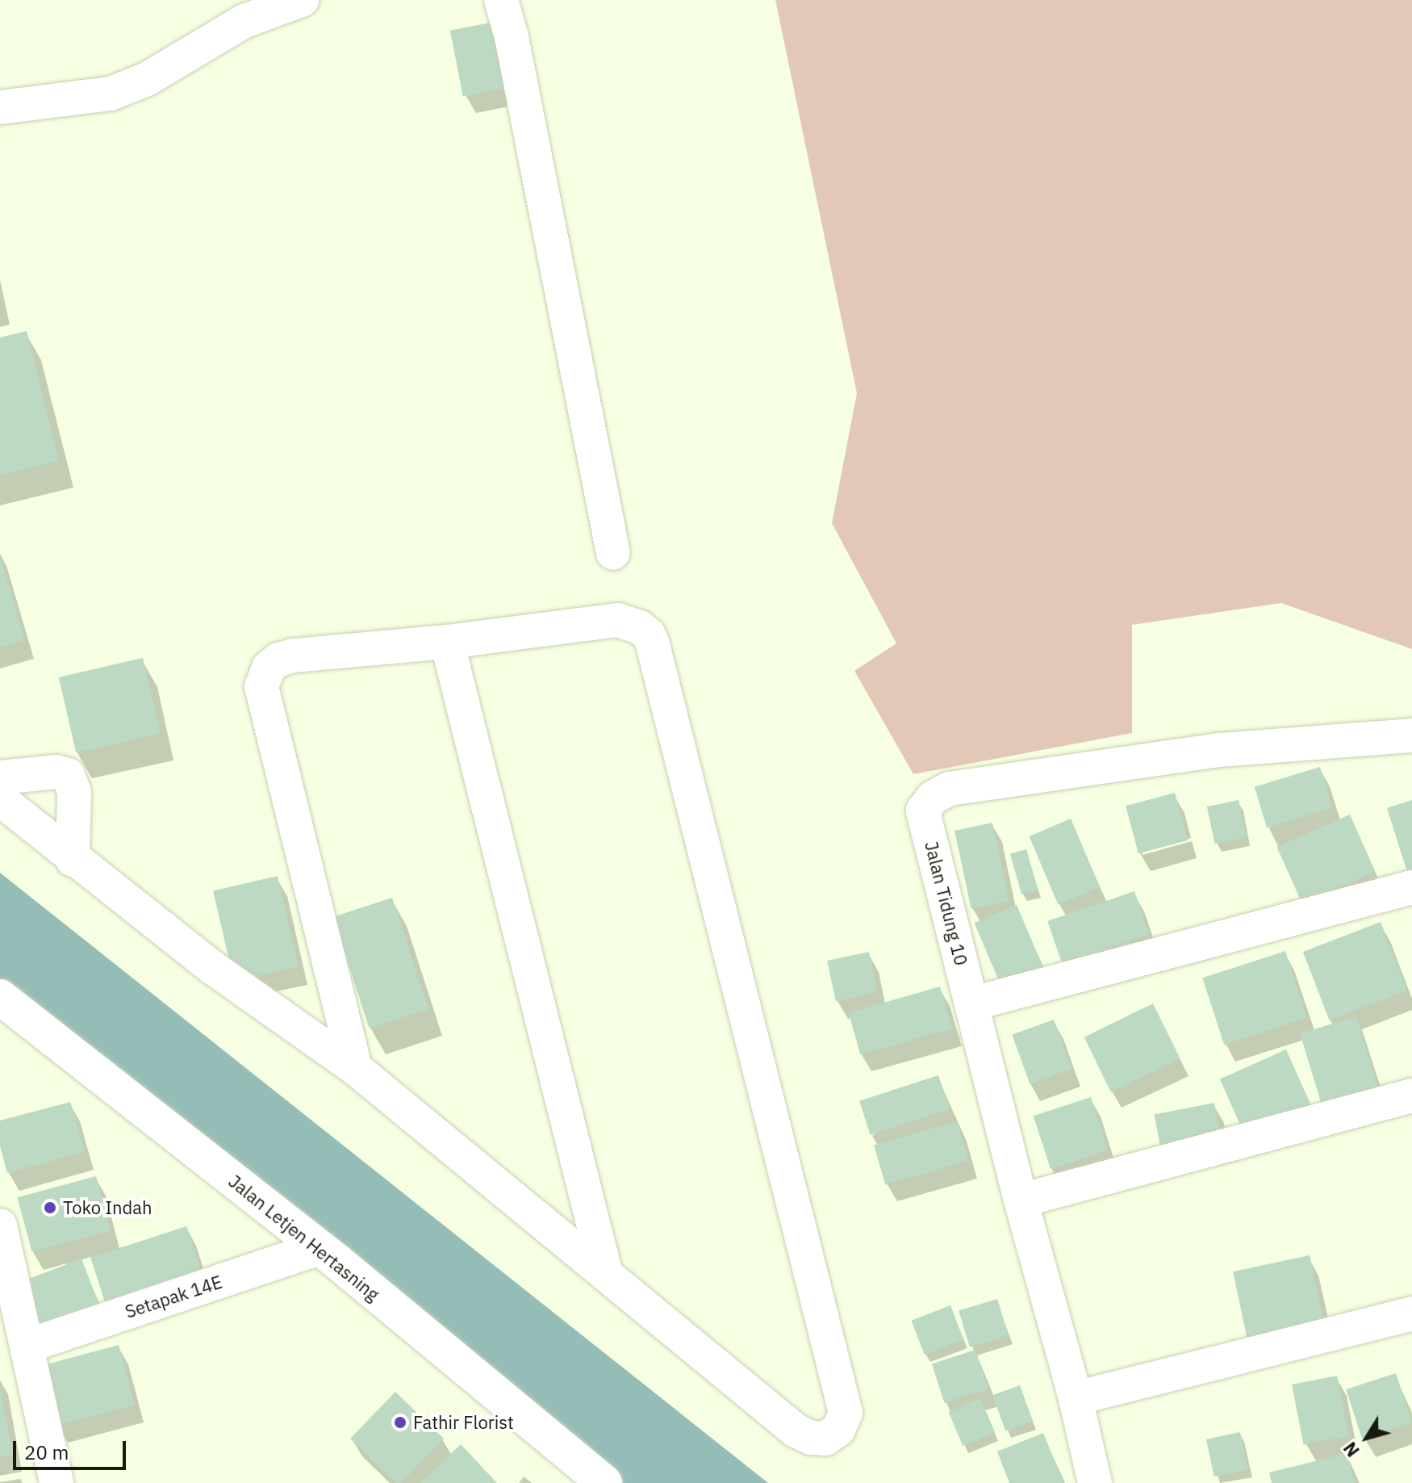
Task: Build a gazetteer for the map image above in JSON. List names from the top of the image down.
{
  "streets": {
    "street": ["Jalan Tidung 10", "Jalan Letjen Hertasning", "Setapak 14E"]
  },
  "crossings": [
    ["Jalan Letjen Hertasning", "Setapak 14E"]
  ],
  "places": ["Toko Indah", "Fathir Florist"],
  "scale_bar": "20 m",
  "north": "bottom left"
}
